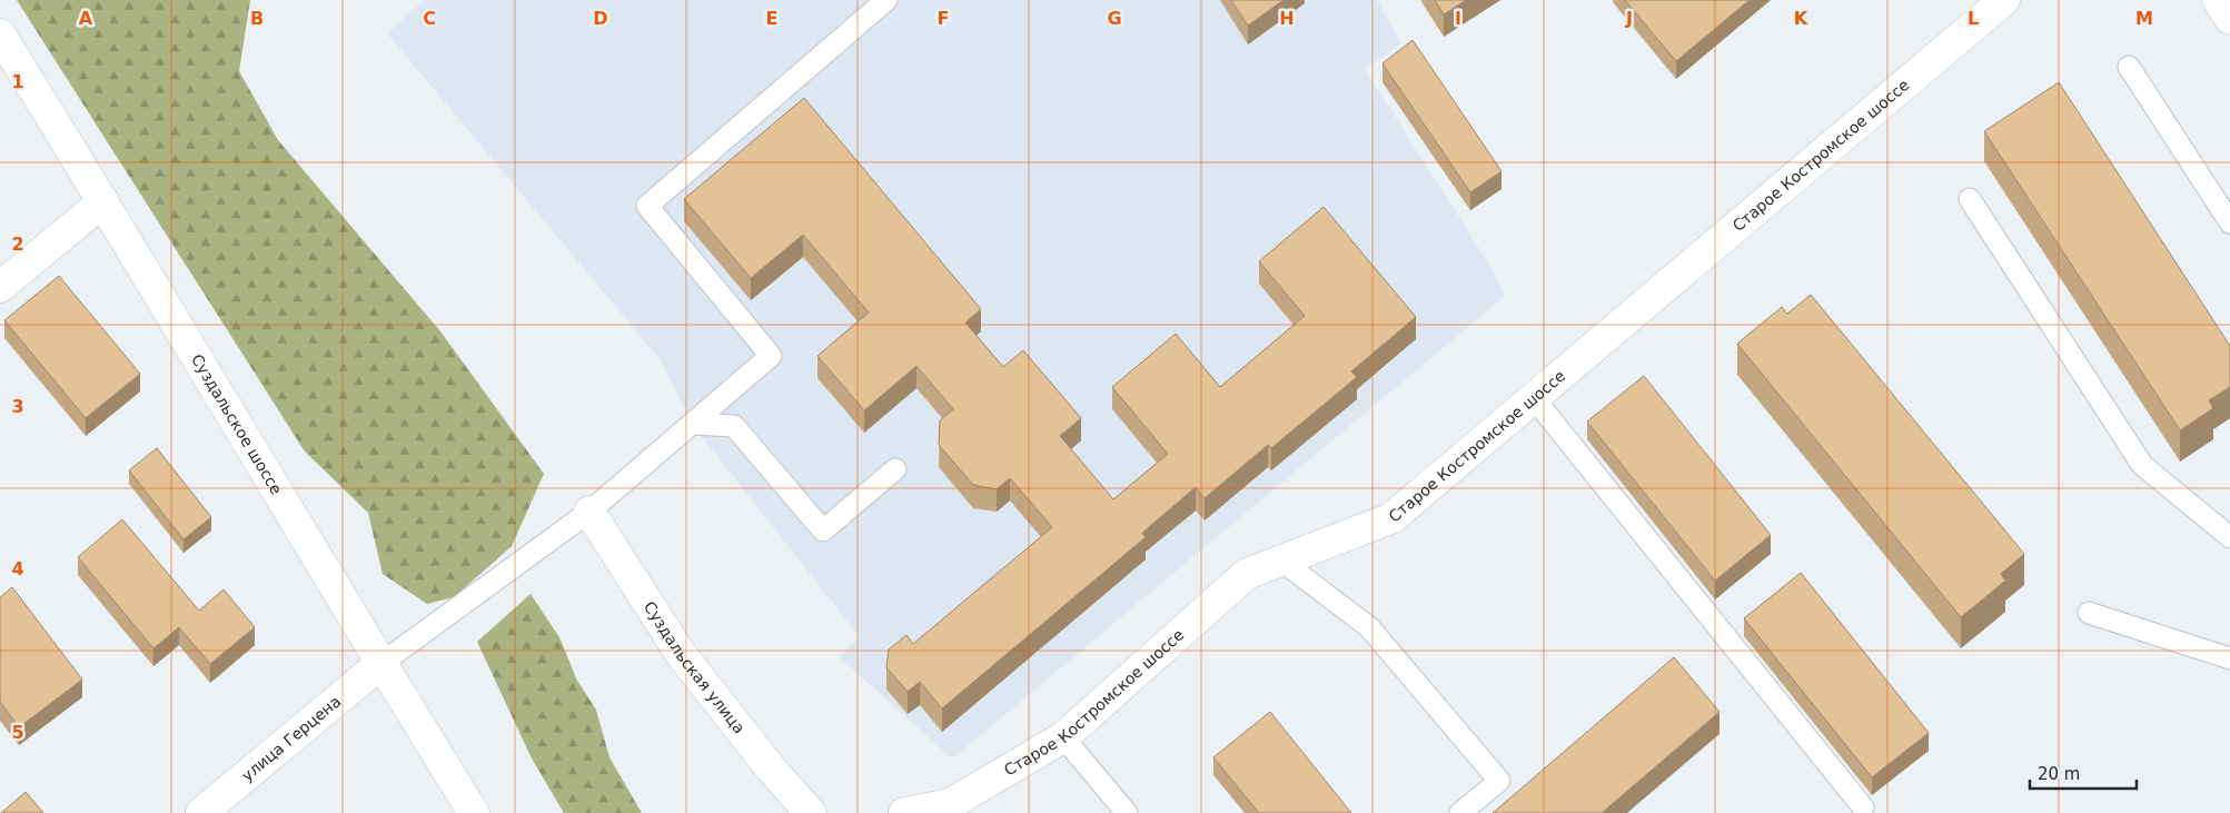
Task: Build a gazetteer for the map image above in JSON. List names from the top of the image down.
{
  "streets": {
    "street": [
      "Старое Костромское шоссе",
      "Суздальское шоссе",
      "Суздальская улица",
      "улица Герцена"
    ]
  },
  "crossings": [
    ["Суздальское шоссе", "улица Герцена"]
  ],
  "scale_bar": "20 m",
  "grid": {
    "columns": [
      "A",
      "B",
      "C",
      "D",
      "E",
      "F",
      "G",
      "H",
      "I",
      "J",
      "K",
      "L",
      "M"
    ],
    "rows": [
      "1",
      "2",
      "3",
      "4",
      "5"
    ]
  }
}
